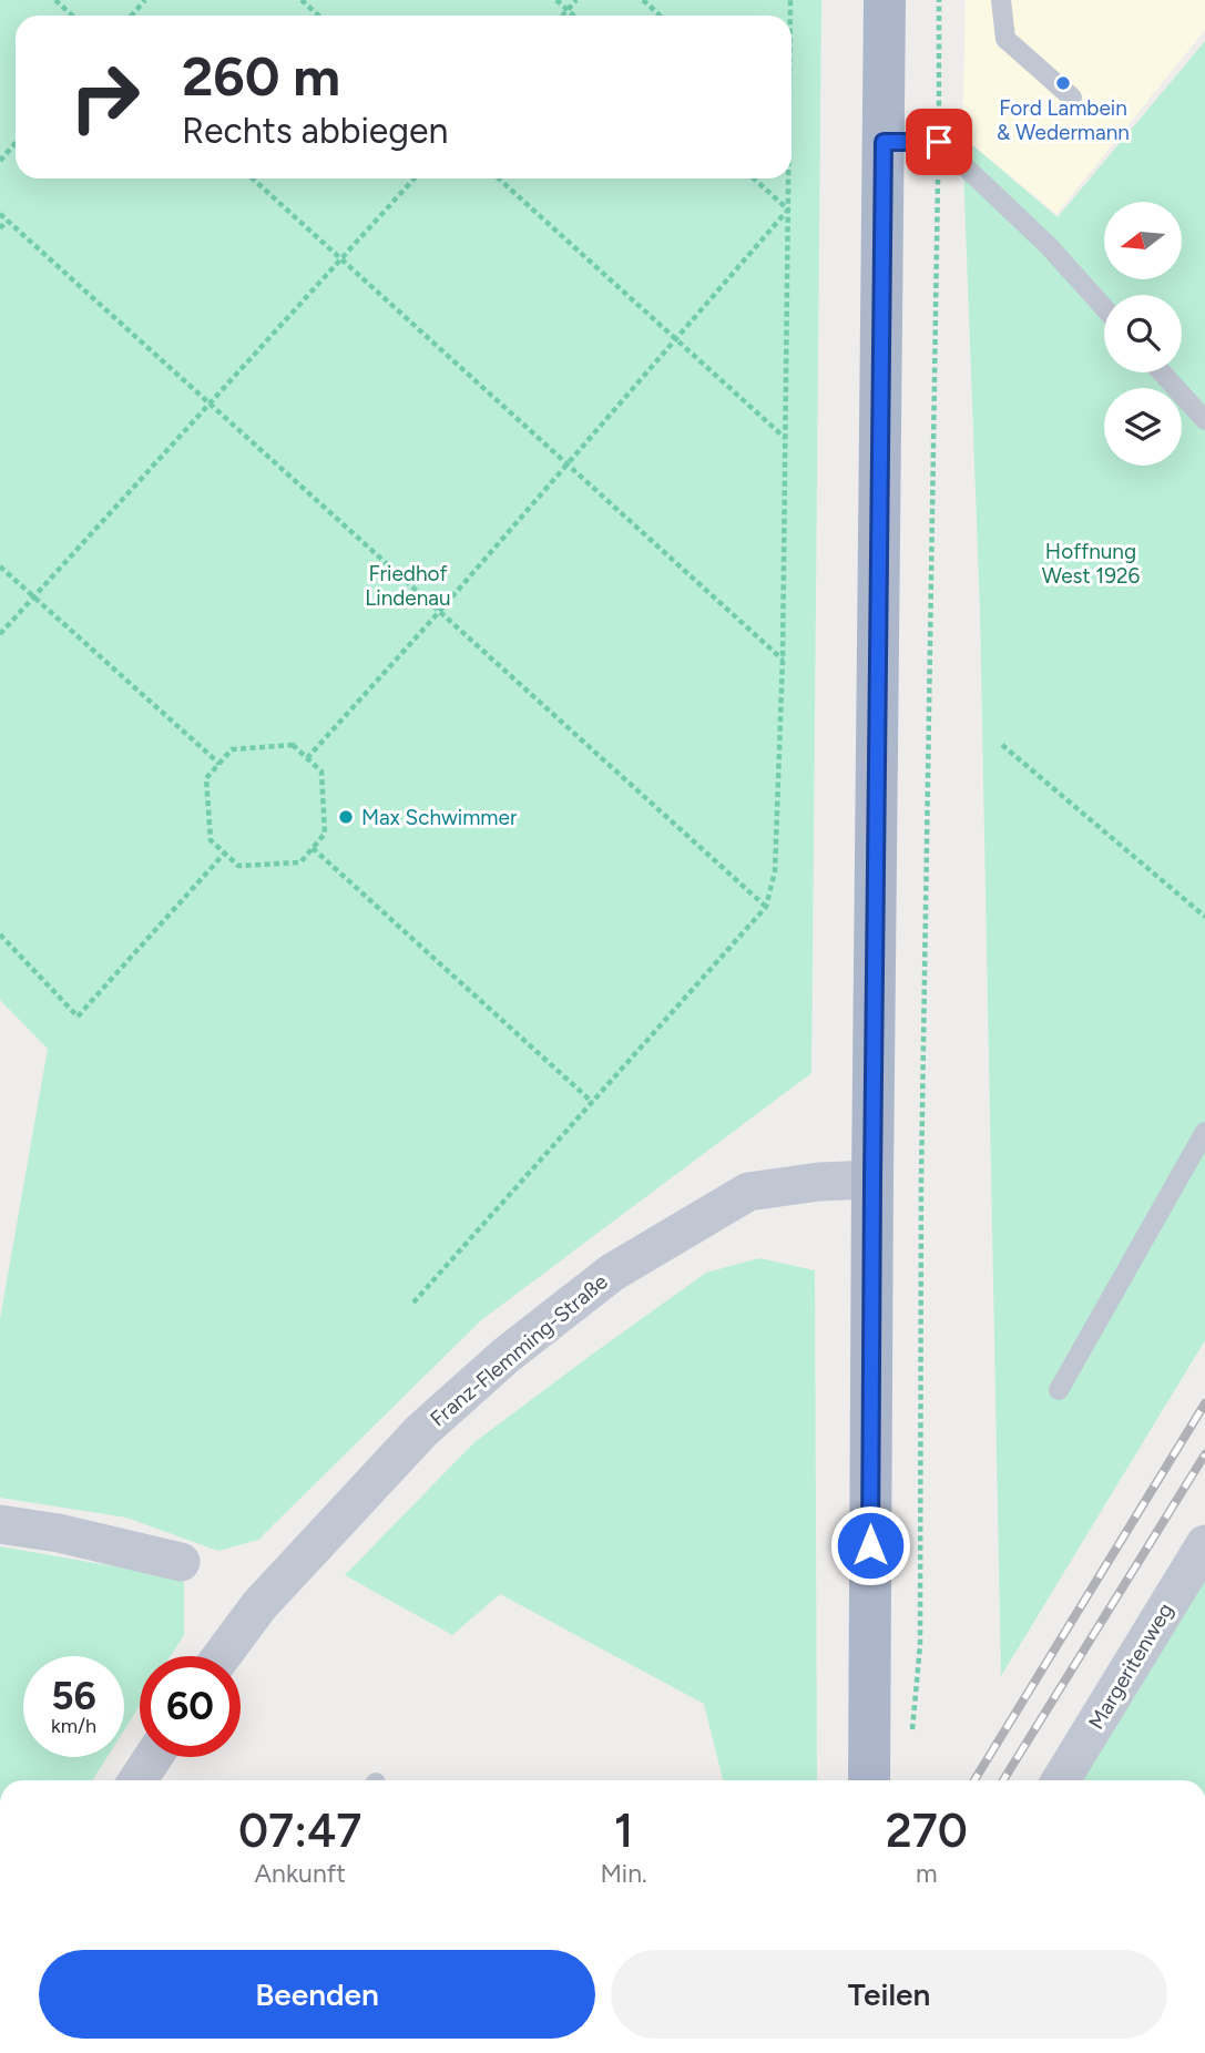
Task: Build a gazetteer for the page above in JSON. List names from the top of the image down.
{
  "streets": {
    "street": ["Franz-Flemming-Straße", "Margeritenweg"]
  },
  "parks": ["Hoffnung West 1926", "Friedhof Lindenau"],
  "places": ["Ford Lambein & Wedermann", "Max Schwimmer"],
  "north": "left",
  "page": {
    "turn": ["260 m", "Rechts abbiegen"],
    "speed": "56 km/h",
    "limit": "60",
    "eta": [
      "07:47",
      "Ankunft",
      "1",
      "Min.",
      "270",
      "m"
    ],
    "buttons": ["Beenden", "Teilen"]
  }
}
